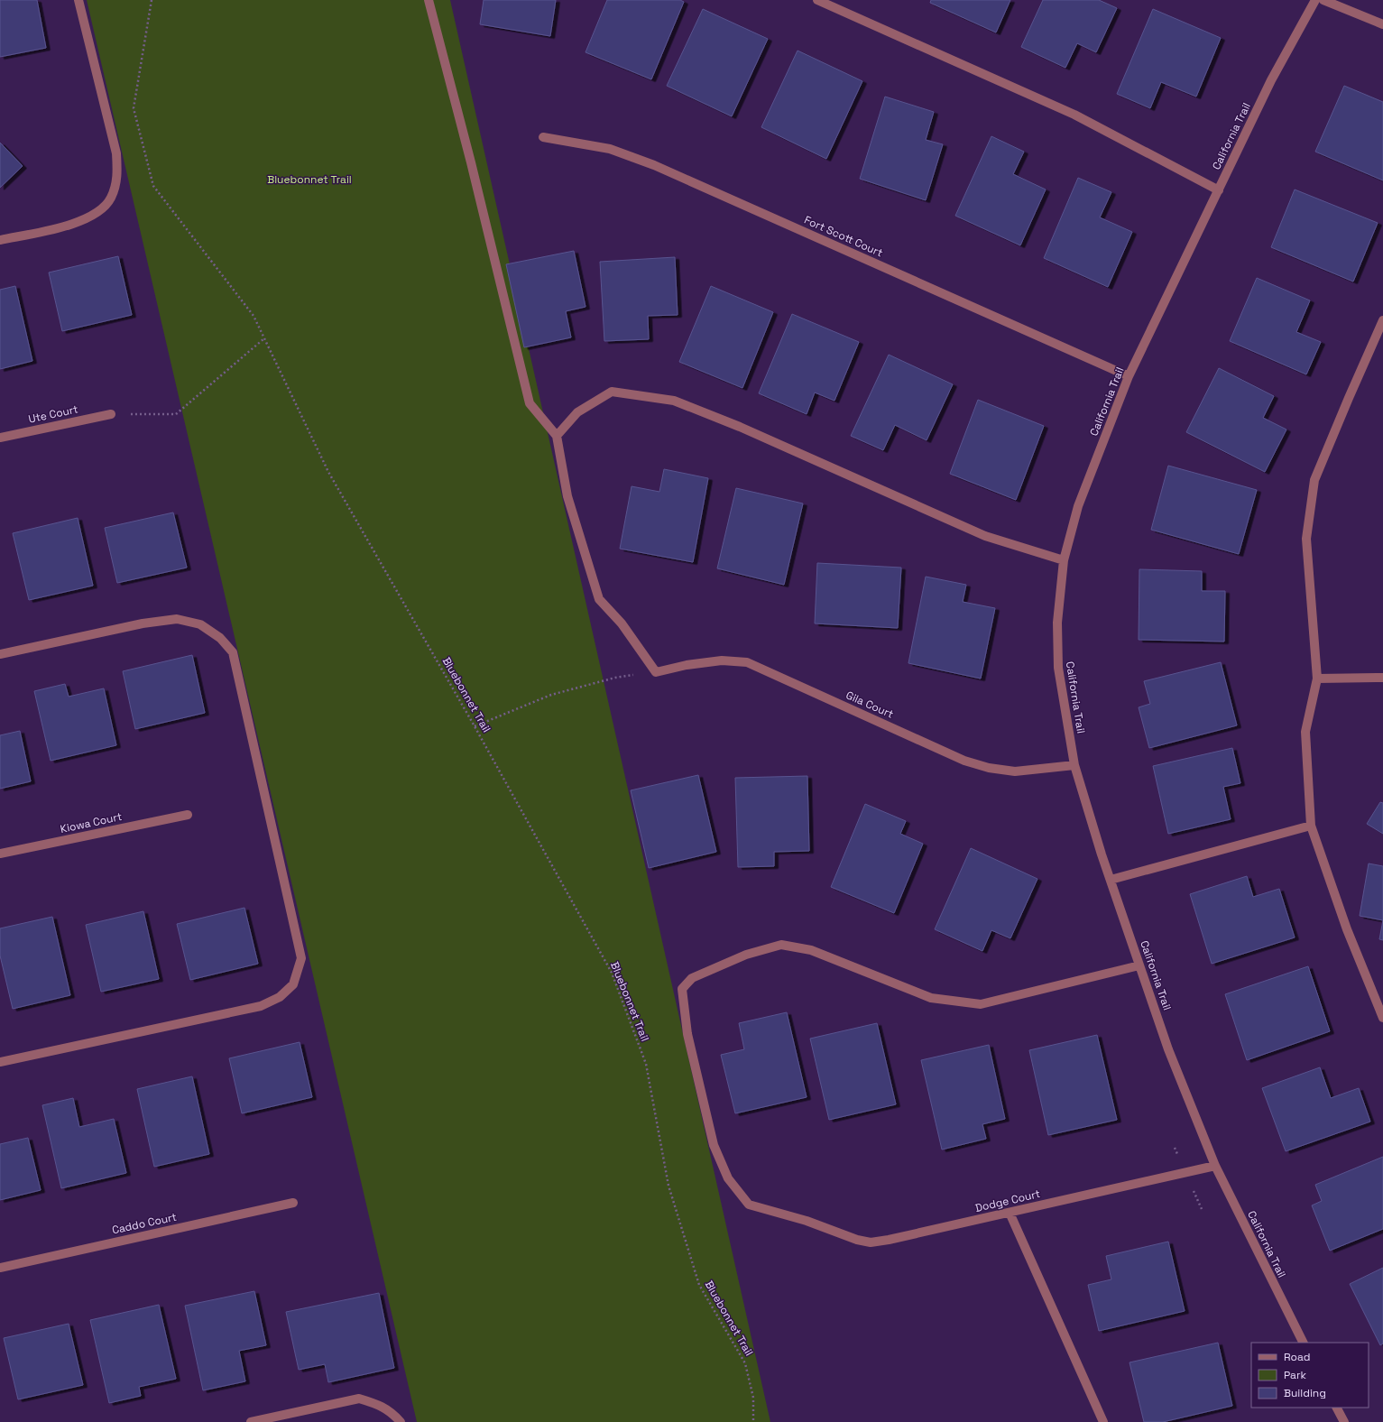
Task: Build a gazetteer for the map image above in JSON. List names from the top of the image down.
{
  "streets": {
    "street": [
      "California Trail",
      "Fort Scott Court",
      "Ute Court",
      "Gila Court",
      "Kiowa Court",
      "Dodge Court",
      "Caddo Court"
    ],
    "path": ["Bluebonnet Trail"]
  },
  "crossings": [
    ["California Trail", "Fort Scott Court"],
    ["California Trail", "Gila Court"],
    ["California Trail", "Dodge Court"]
  ],
  "parks": ["Bluebonnet Trail"],
  "legend": ["Road", "Park", "Building"]
}
